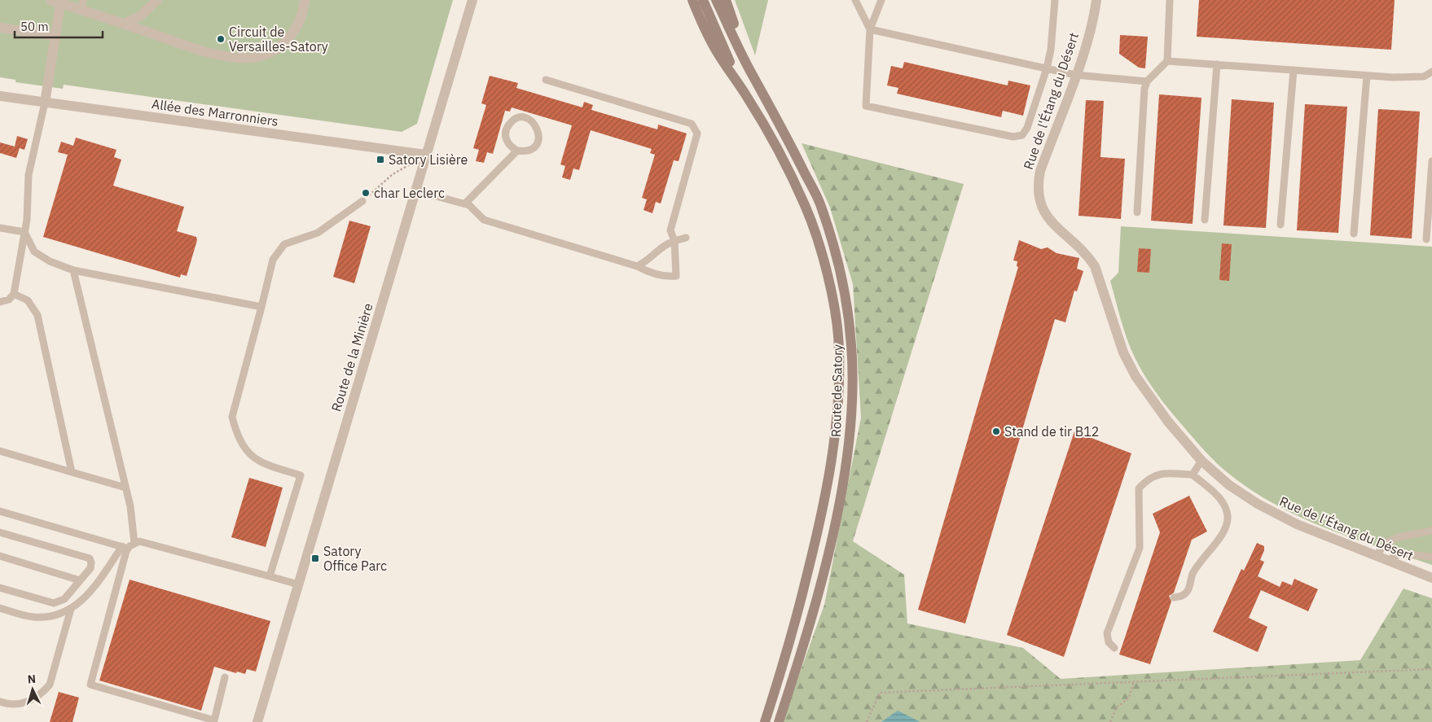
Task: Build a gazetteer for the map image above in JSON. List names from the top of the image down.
{
  "streets": {
    "main road": ["Route de Satory"],
    "street": ["Rue de l'Étang du Désert", "Allée des Marronniers", "Route de la Minière"]
  },
  "crossings": [
    ["Allée des Marronniers", "Route de la Minière"]
  ],
  "places": {
    "other": ["Circuit de Versailles-Satory", "char Leclerc", "Stand de tir B12"],
    "transit": ["Satory Lisière", "Satory Office Parc"]
  },
  "scale_bar": "50 m",
  "north": "top"
}
